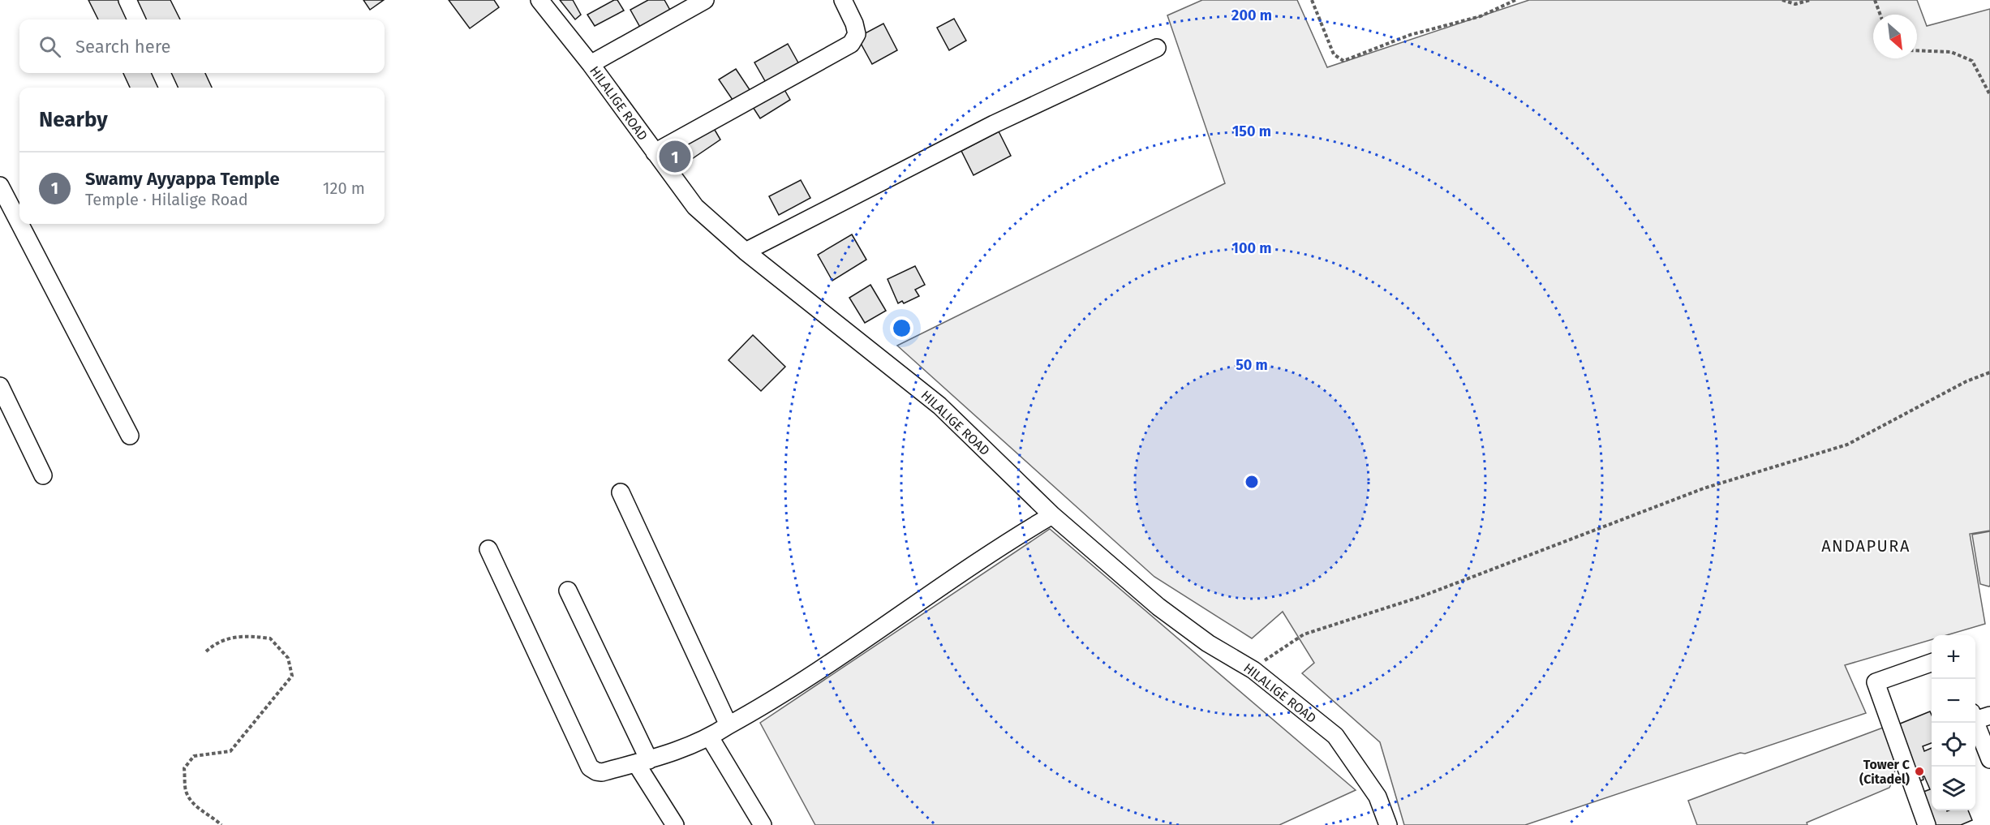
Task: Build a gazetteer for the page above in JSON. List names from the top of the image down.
{
  "streets": {
    "street": ["HILALIGE ROAD"]
  },
  "districts": ["ANDAPURA"],
  "places": ["Tower C (Citadel)"],
  "north": "bottom right",
  "page": {
    "search": "Search here",
    "heading": "Nearby",
    "pins": "1",
    "list": [
      {
        "mark": "1",
        "name": "Swamy Ayyappa Temple",
        "note": "Temple · Hilalige Road",
        "value": "120 m"
      }
    ],
    "map_buttons": ["+", "−"]
  },
  "rings": [
    "200 m",
    "150 m",
    "100 m",
    "50 m"
  ]
}
